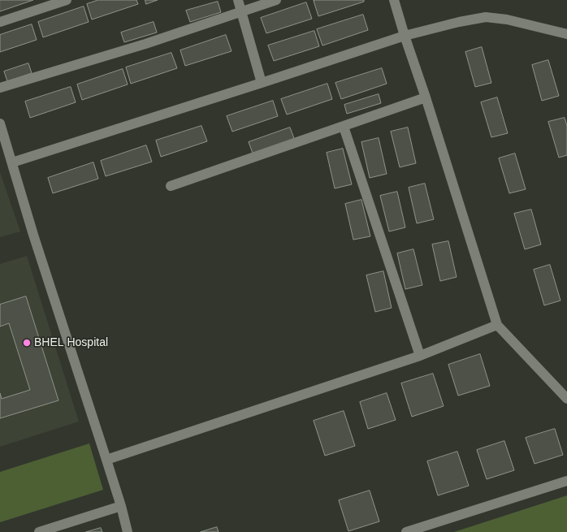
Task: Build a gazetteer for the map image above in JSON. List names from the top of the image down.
{
  "places": ["BHEL Hospital"]
}
